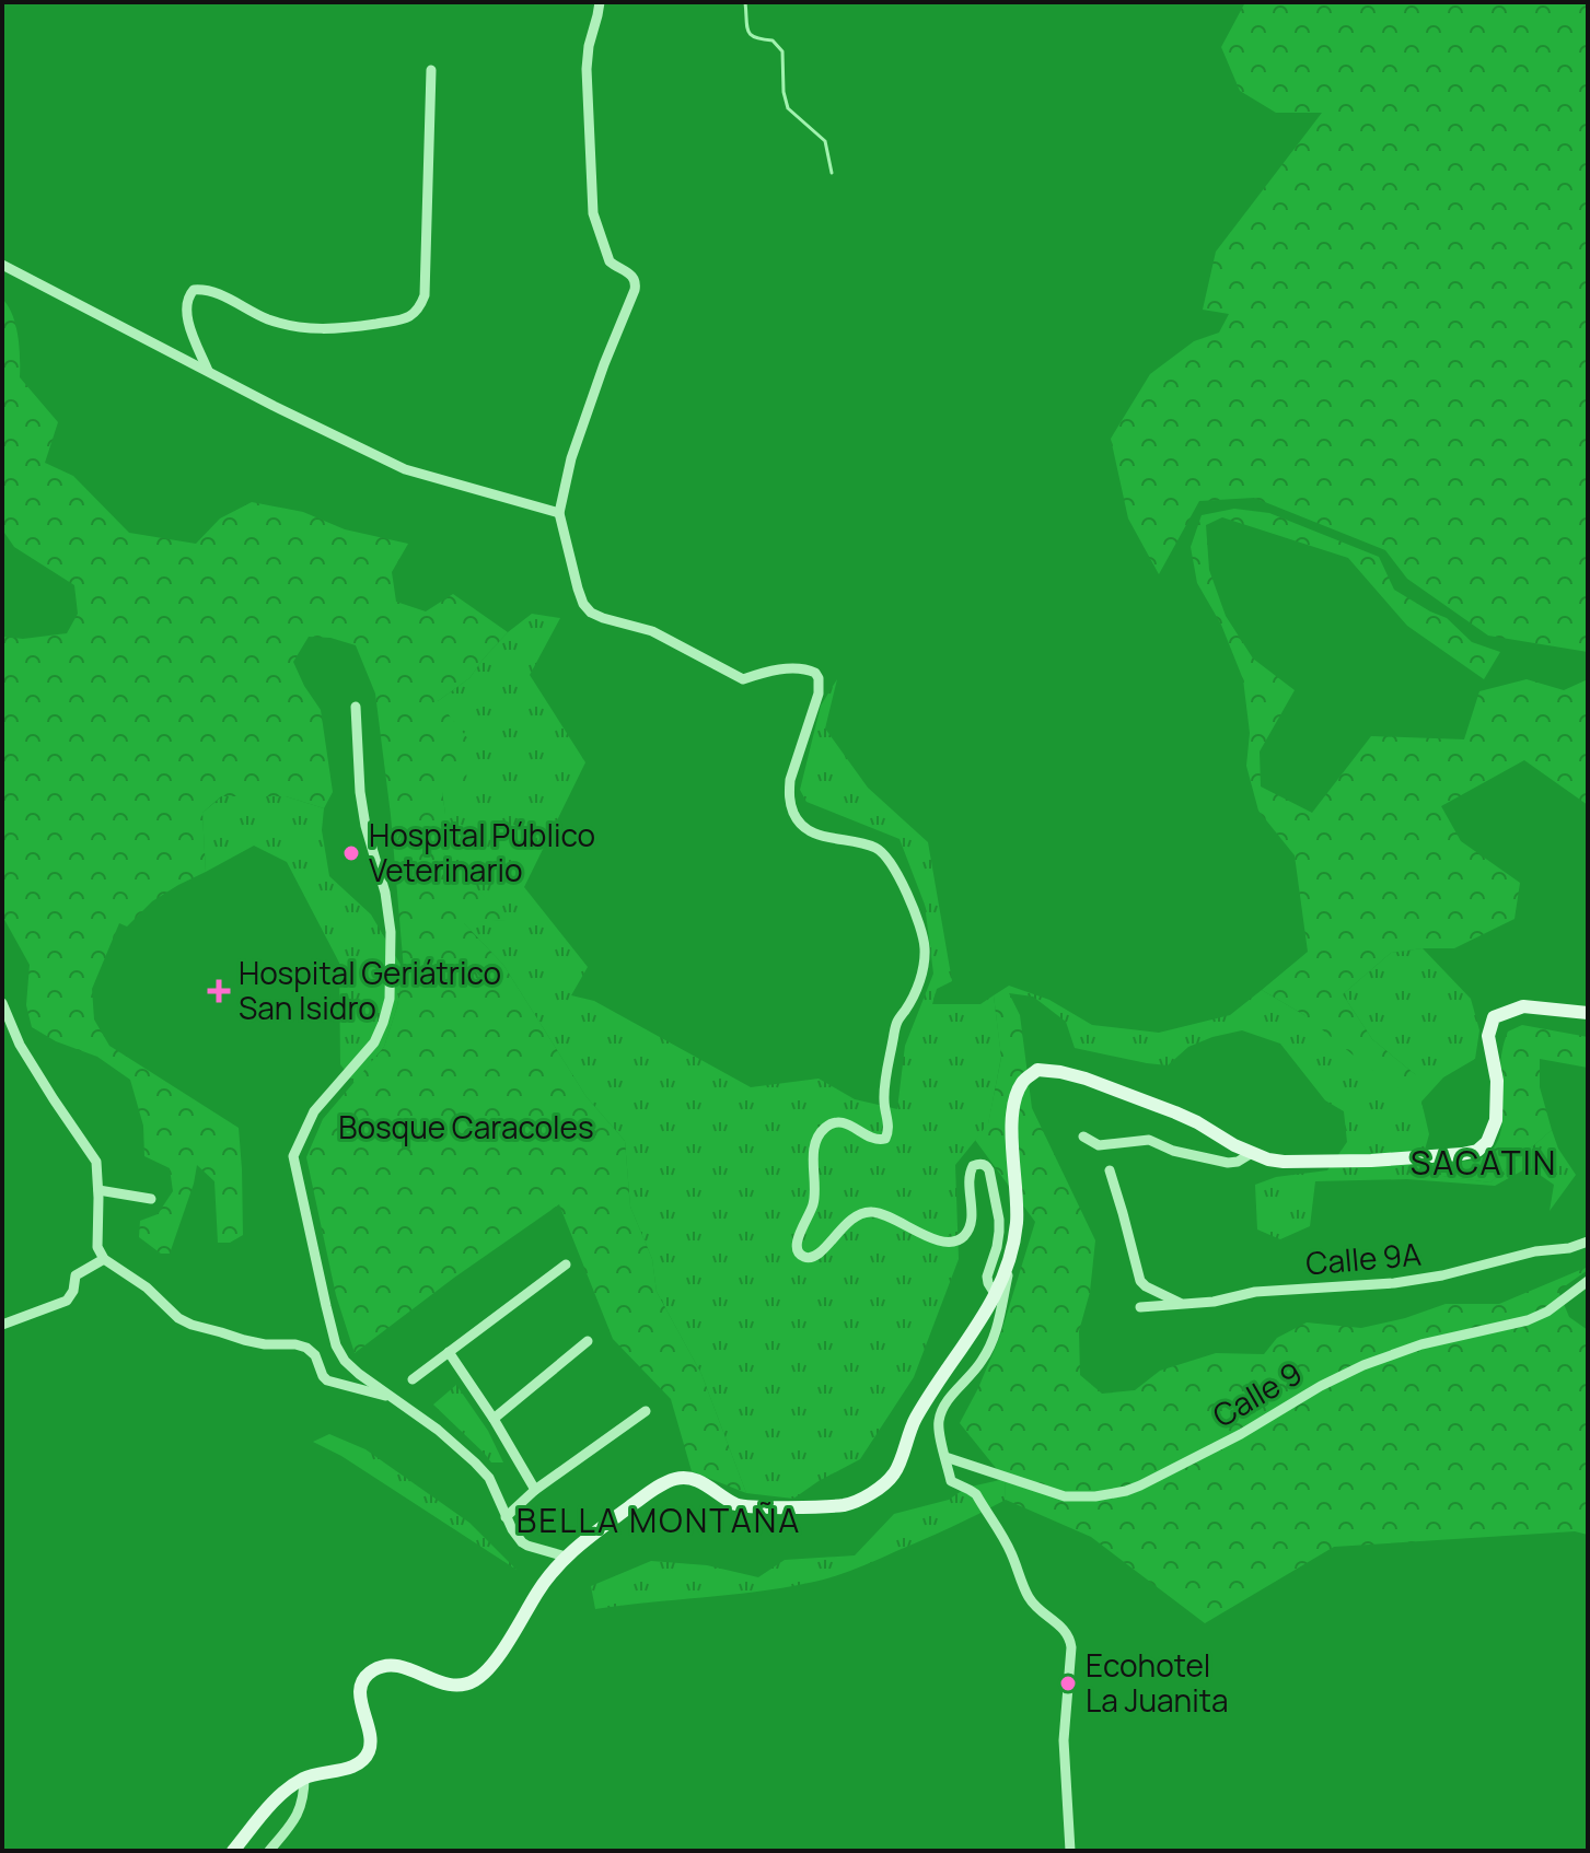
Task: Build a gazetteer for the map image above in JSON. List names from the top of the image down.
{
  "streets": {
    "street": ["Calle 9A", "Calle 9"]
  },
  "districts": ["SACATIN", "BELLA MONTAÑA"],
  "parks": ["Bosque Caracoles"],
  "places": {
    "other": ["Hospital Público Veterinario", "Ecohotel La Juanita"],
    "health": ["Hospital Geriátrico San Isidro"]
  }
}
